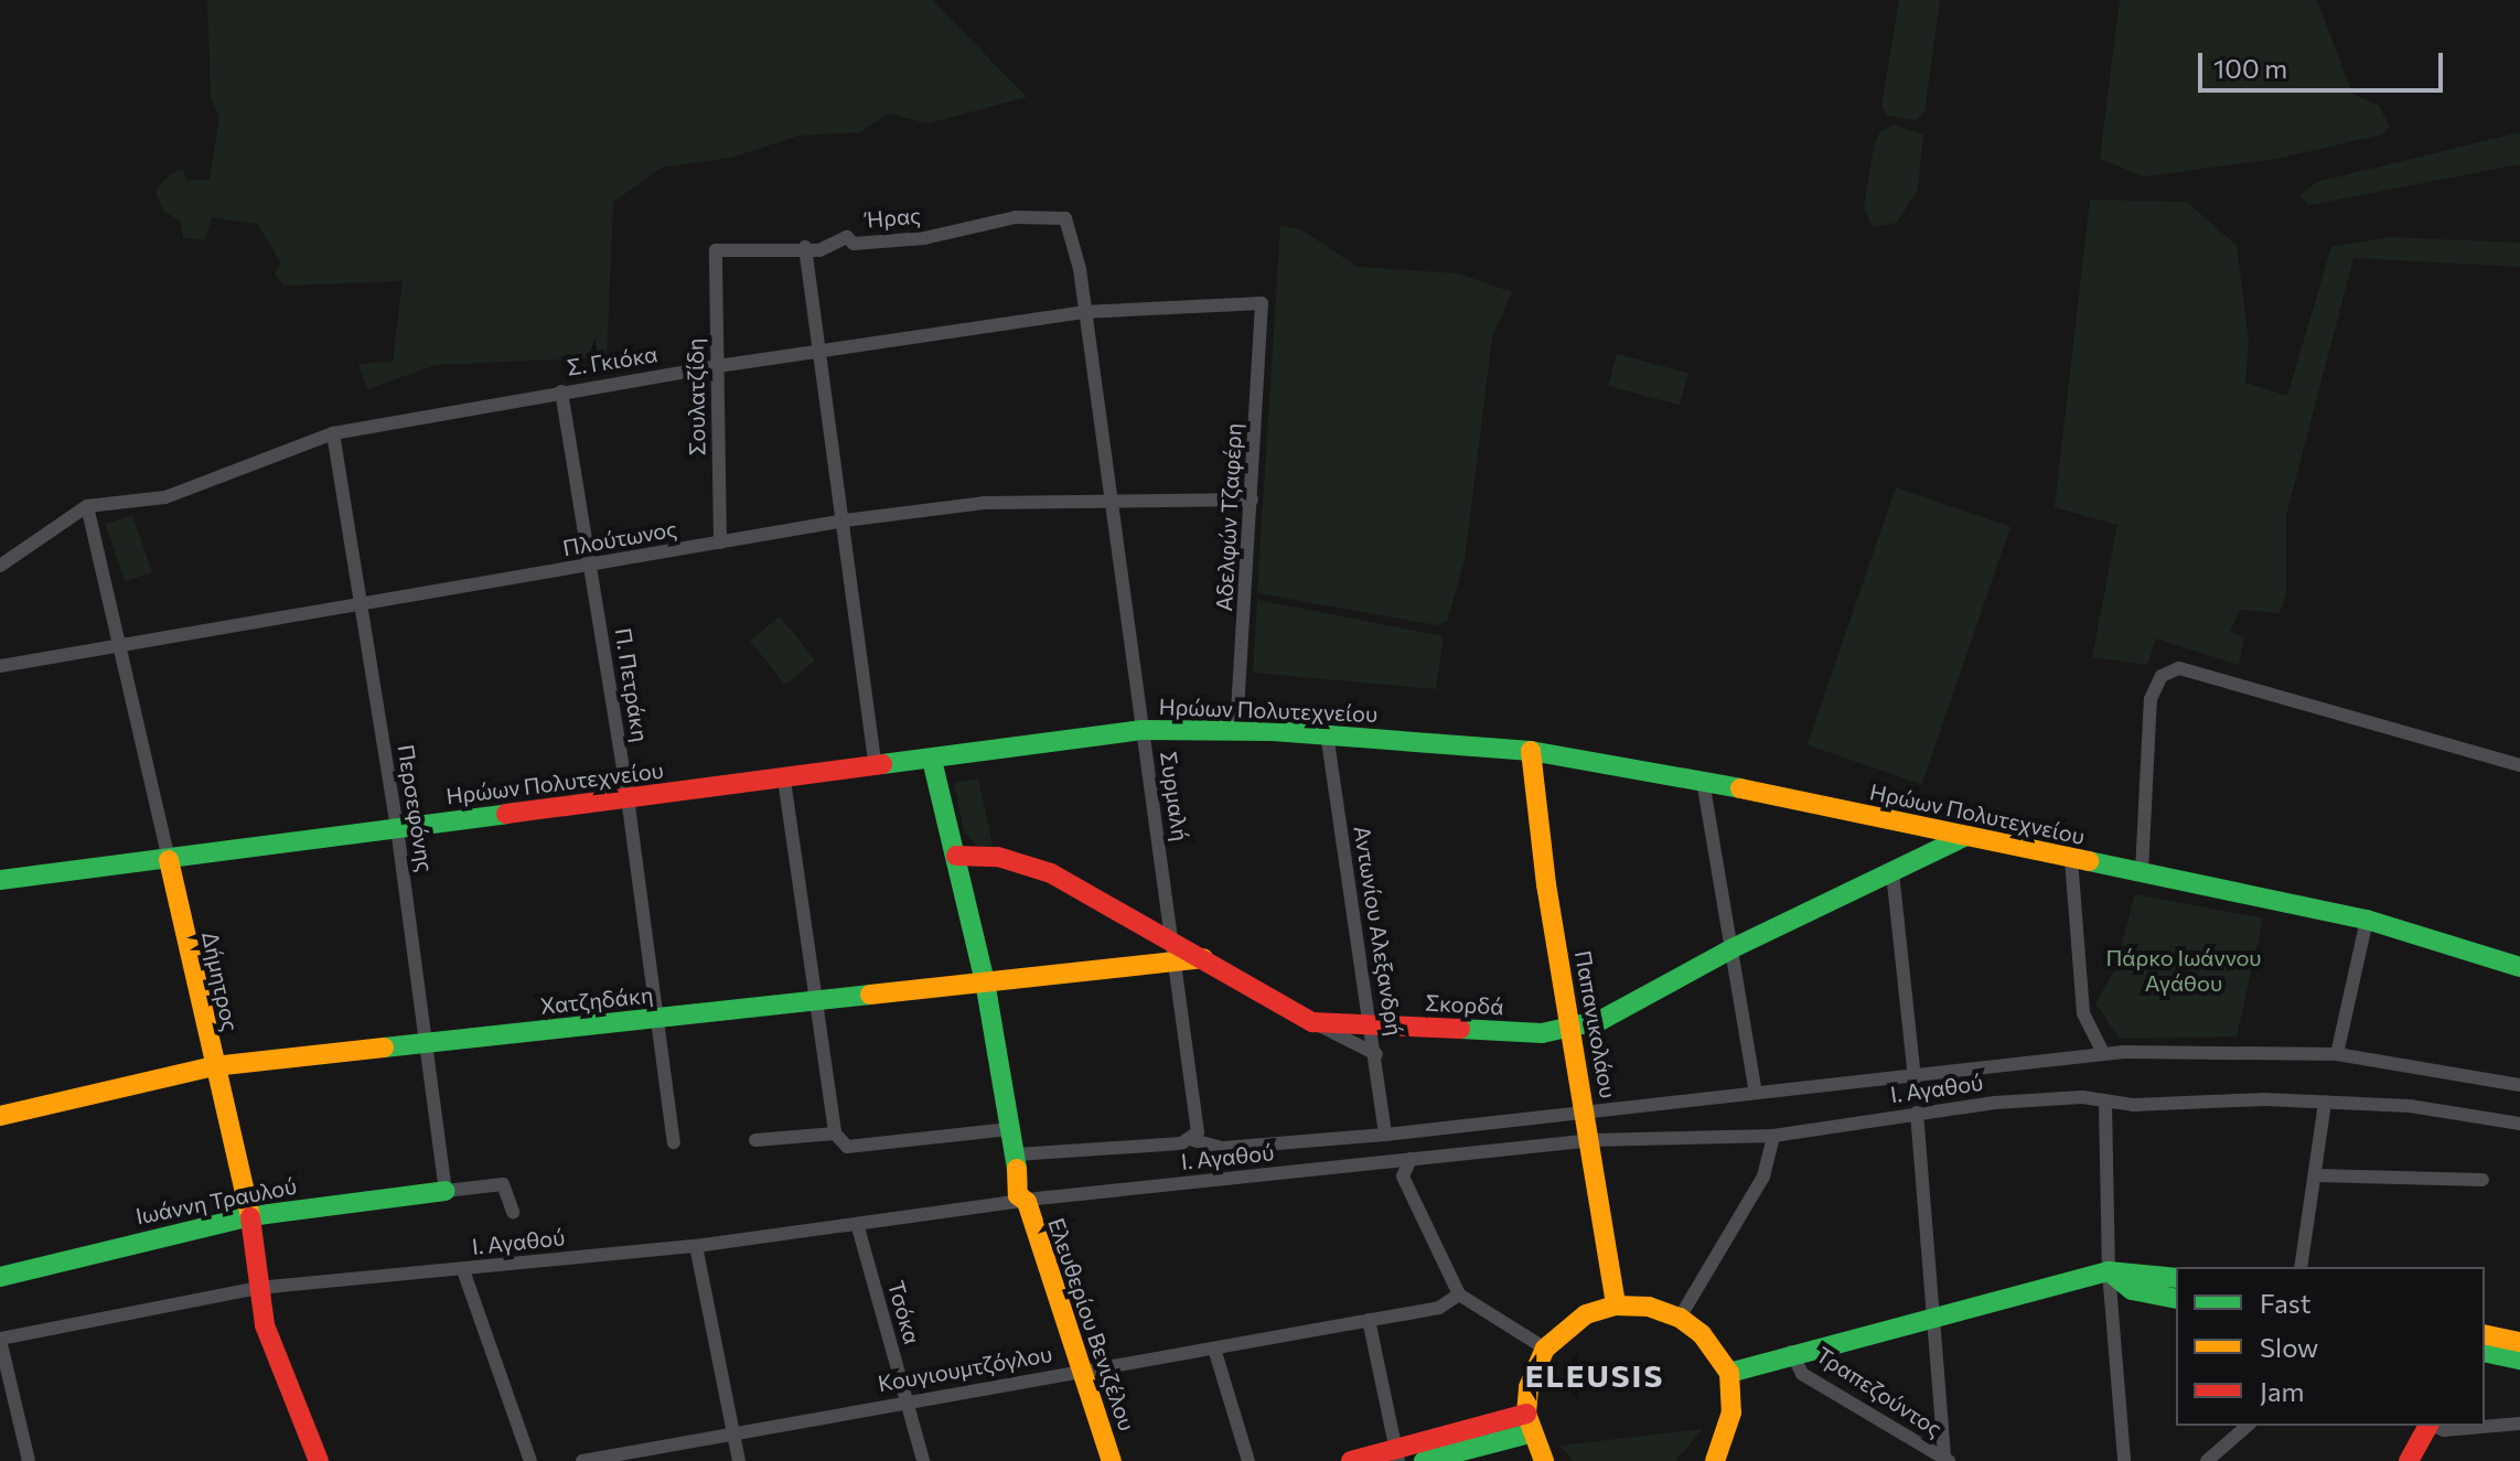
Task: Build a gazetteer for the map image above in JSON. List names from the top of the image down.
{
  "streets": {
    "street": [
      "Ήρας",
      "Σ. Γκιόκα",
      "Σουλατζίδη",
      "Αδελφών Τζαφέρη",
      "Πλούτωνος",
      "Π. Πετράκη",
      "Ηρώων Πολυτεχνείου",
      "Συρμαλή",
      "Περσεφόνης",
      "Αντωνίου Αλεξανδρή",
      "Δήμητρος",
      "Χατζηδάκη",
      "Σκορδά",
      "Παπανικολάου",
      "Ι. Αγαθού",
      "Ιωάννη Τραυλού",
      "Τσόκα",
      "Ελευθερίου Βενιζέλου",
      "Κουγιουμτζόγλου",
      "Τραπεζούντος"
    ]
  },
  "crossings": [
    ["Ήρας", "Σουλατζίδη"],
    ["Ήρας", "Συρμαλή"],
    ["Σ. Γκιόκα", "Σουλατζίδη"],
    ["Σ. Γκιόκα", "Αδελφών Τζαφέρη"],
    ["Σ. Γκιόκα", "Π. Πετράκη"],
    ["Σ. Γκιόκα", "Συρμαλή"],
    ["Σ. Γκιόκα", "Περσεφόνης"],
    ["Σ. Γκιόκα", "Δήμητρος"],
    ["Σουλατζίδη", "Πλούτωνος"],
    ["Αδελφών Τζαφέρη", "Πλούτωνος"],
    ["Αδελφών Τζαφέρη", "Ηρώων Πολυτεχνείου"],
    ["Πλούτωνος", "Π. Πετράκη"],
    ["Πλούτωνος", "Συρμαλή"],
    ["Πλούτωνος", "Περσεφόνης"],
    ["Πλούτωνος", "Δήμητρος"],
    ["Π. Πετράκη", "Ηρώων Πολυτεχνείου"],
    ["Π. Πετράκη", "Χατζηδάκη"],
    ["Ηρώων Πολυτεχνείου", "Συρμαλή"],
    ["Ηρώων Πολυτεχνείου", "Περσεφόνης"],
    ["Ηρώων Πολυτεχνείου", "Αντωνίου Αλεξανδρή"],
    ["Ηρώων Πολυτεχνείου", "Δήμητρος"],
    ["Ηρώων Πολυτεχνείου", "Σκορδά"],
    ["Ηρώων Πολυτεχνείου", "Παπανικολάου"],
    ["Συρμαλή", "Χατζηδάκη"],
    ["Συρμαλή", "Σκορδά"],
    ["Περσεφόνης", "Χατζηδάκη"],
    ["Περσεφόνης", "Ιωάννη Τραυλού"],
    ["Αντωνίου Αλεξανδρή", "Σκορδά"],
    ["Δήμητρος", "Χατζηδάκη"],
    ["Δήμητρος", "Ι. Αγαθού"],
    ["Δήμητρος", "Ιωάννη Τραυλού"],
    ["Χατζηδάκη", "Σκορδά"],
    ["Σκορδά", "Παπανικολάου"],
    ["Παπανικολάου", "Ι. Αγαθού"],
    ["Ι. Αγαθού", "Τσόκα"],
    ["Ι. Αγαθού", "Ελευθερίου Βενιζέλου"],
    ["Τσόκα", "Κουγιουμτζόγλου"],
    ["Ελευθερίου Βενιζέλου", "Κουγιουμτζόγλου"]
  ],
  "districts": ["ELEUSIS"],
  "parks": ["Πάρκο Ιωάννου Αγάθου"],
  "legend": ["Fast", "Slow", "Jam"],
  "scale_bar": "100 m"
}
